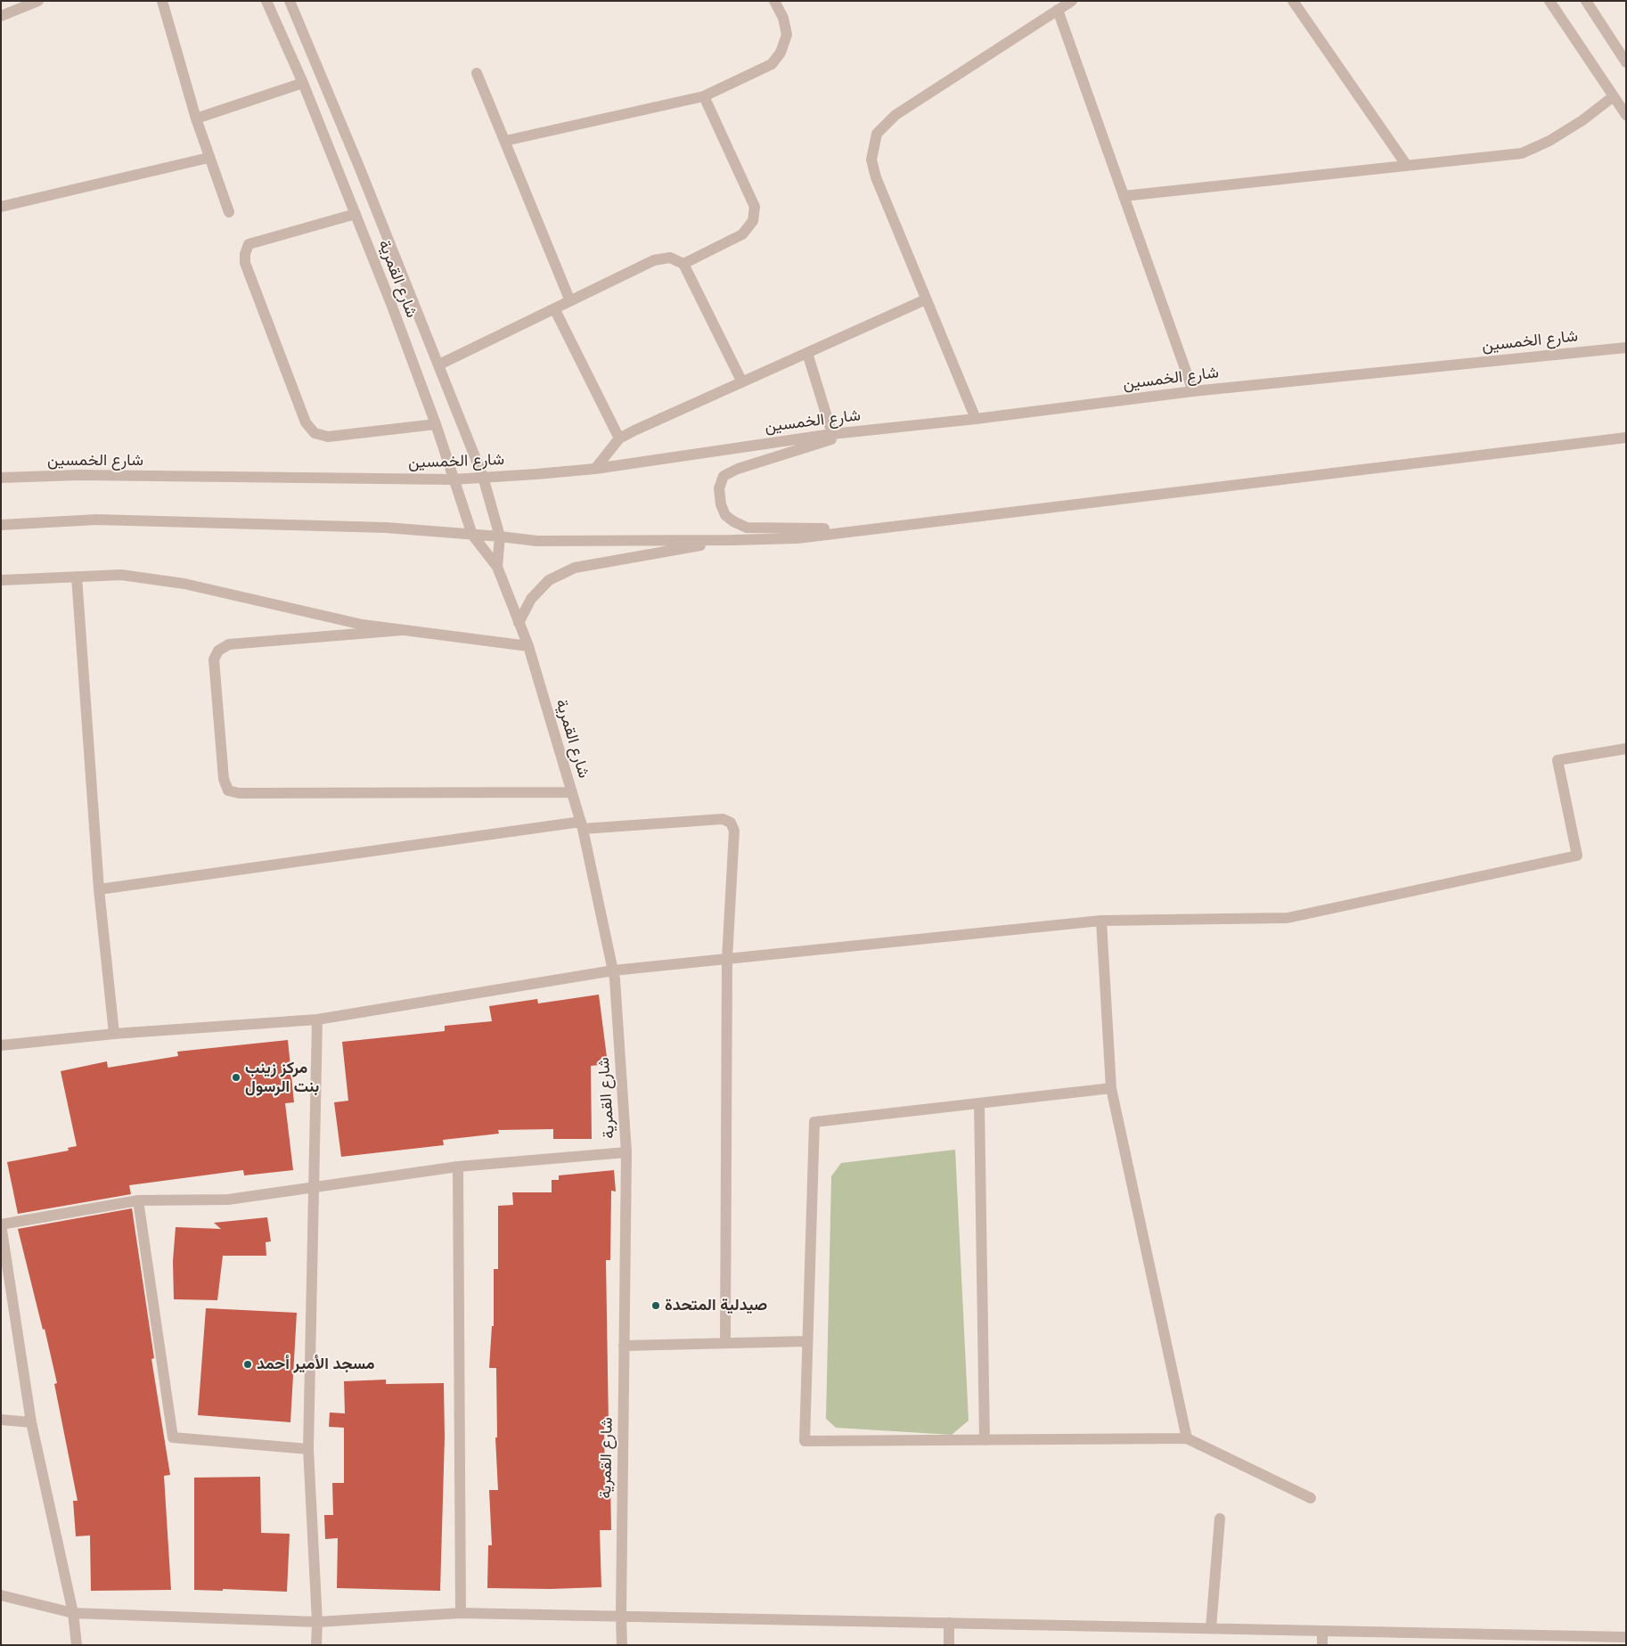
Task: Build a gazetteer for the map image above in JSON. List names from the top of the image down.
{
  "streets": {
    "street": ["شارع القمرية", "شارع الخمسين"]
  },
  "crossings": [
    ["شارع القمرية", "شارع الخمسين"]
  ],
  "places": ["مركز زينب بنت الرسول", "صيدلية المتحدة", "مسجد الأمير أحمد"]
}
